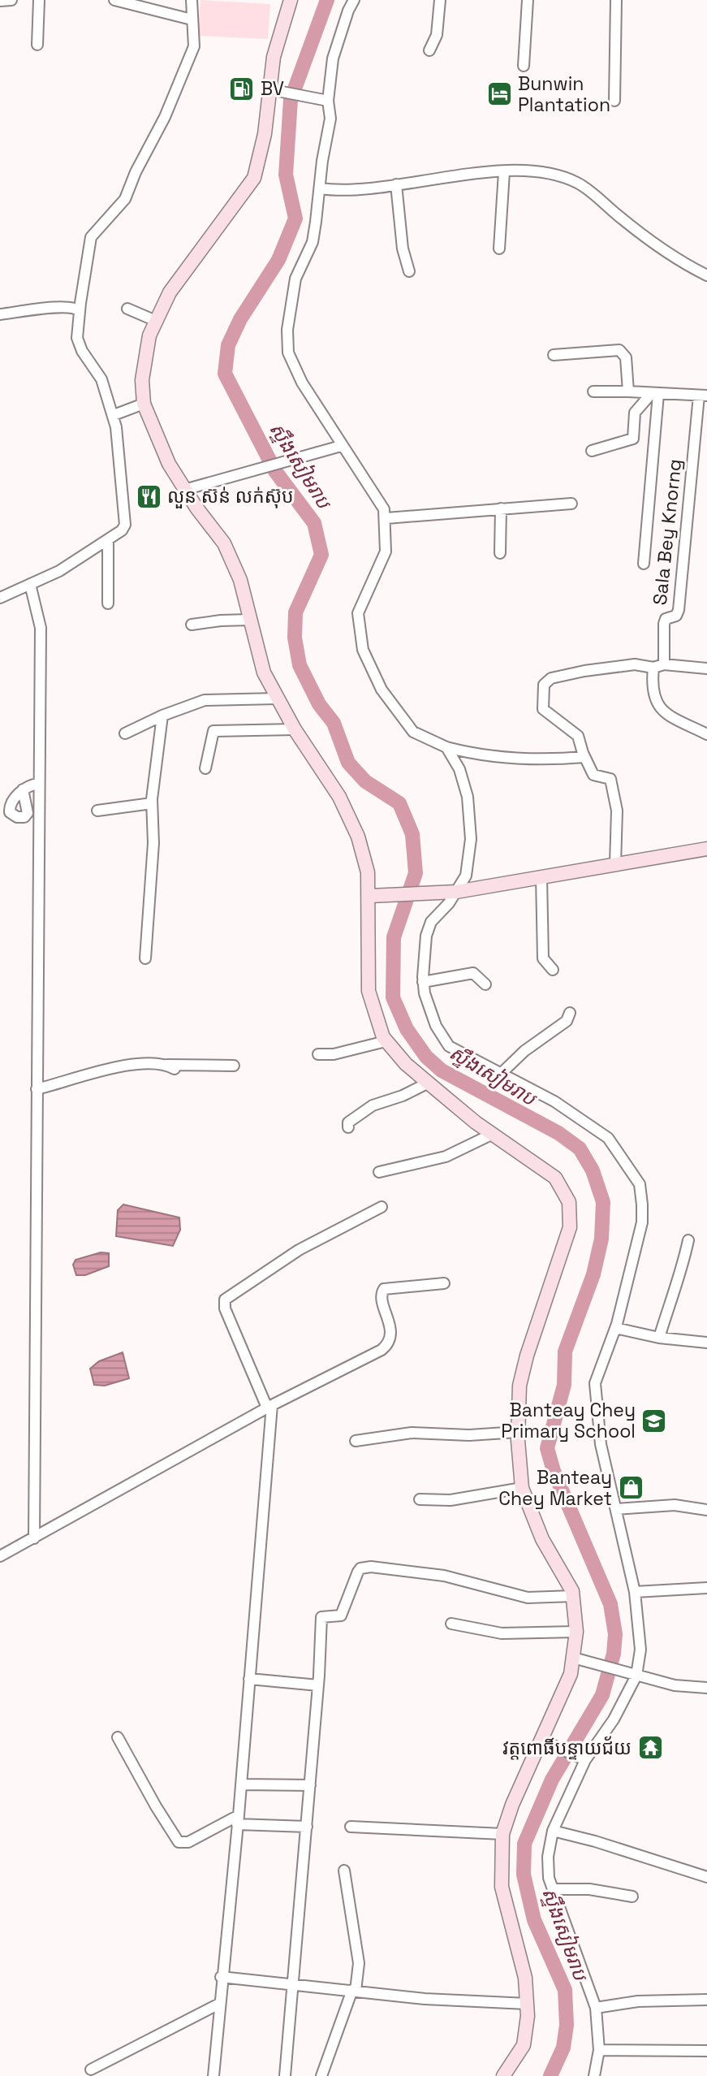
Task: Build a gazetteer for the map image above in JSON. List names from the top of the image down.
{
  "streets": {
    "street": ["Sala Bey Knorng"]
  },
  "water": ["ស្ទឹងសៀមរាប"],
  "places": {
    "fuel station": ["BV"],
    "hotel": ["Bunwin Plantation"],
    "restaurant": ["លួន ស៊ន់ លក់ស៊ុប"],
    "school or university": ["Banteay Chey Primary School"],
    "shop": ["Banteay Chey Market"],
    "temple": ["វត្តពោធិ៍បន្ទាយជ័យ"]
  }
}
